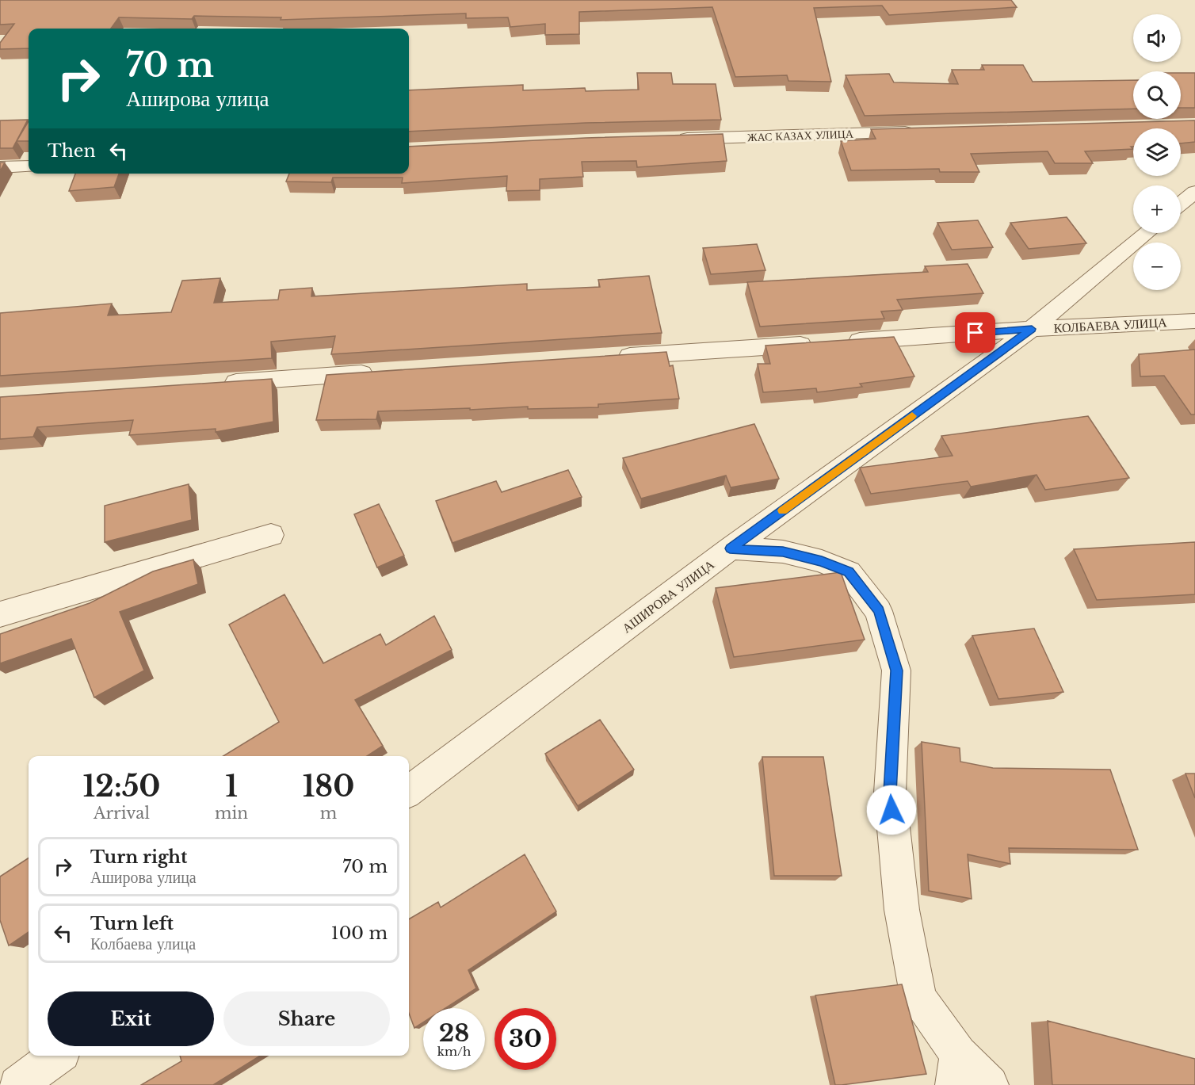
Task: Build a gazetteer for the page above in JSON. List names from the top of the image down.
{
  "streets": {
    "street": ["ЖАС КАЗАХ УЛИЦА", "КОЛБАЕВА УЛИЦА", "АШИРОВА УЛИЦА"]
  },
  "crossings": [
    ["КОЛБАЕВА УЛИЦА", "АШИРОВА УЛИЦА"]
  ],
  "page": {
    "map_buttons": ["+", "−"],
    "turn": ["70 m", "Аширова улица"],
    "then": "Then",
    "eta": [
      "12:50",
      "Arrival",
      "1",
      "min",
      "180",
      "m"
    ],
    "list": [
      {
        "name": "Turn right",
        "note": "Аширова улица",
        "value": "70 m"
      },
      {
        "name": "Turn left",
        "note": "Колбаева улица",
        "value": "100 m"
      }
    ],
    "buttons": ["Exit", "Share"],
    "speed": "28 km/h",
    "limit": "30"
  }
}
